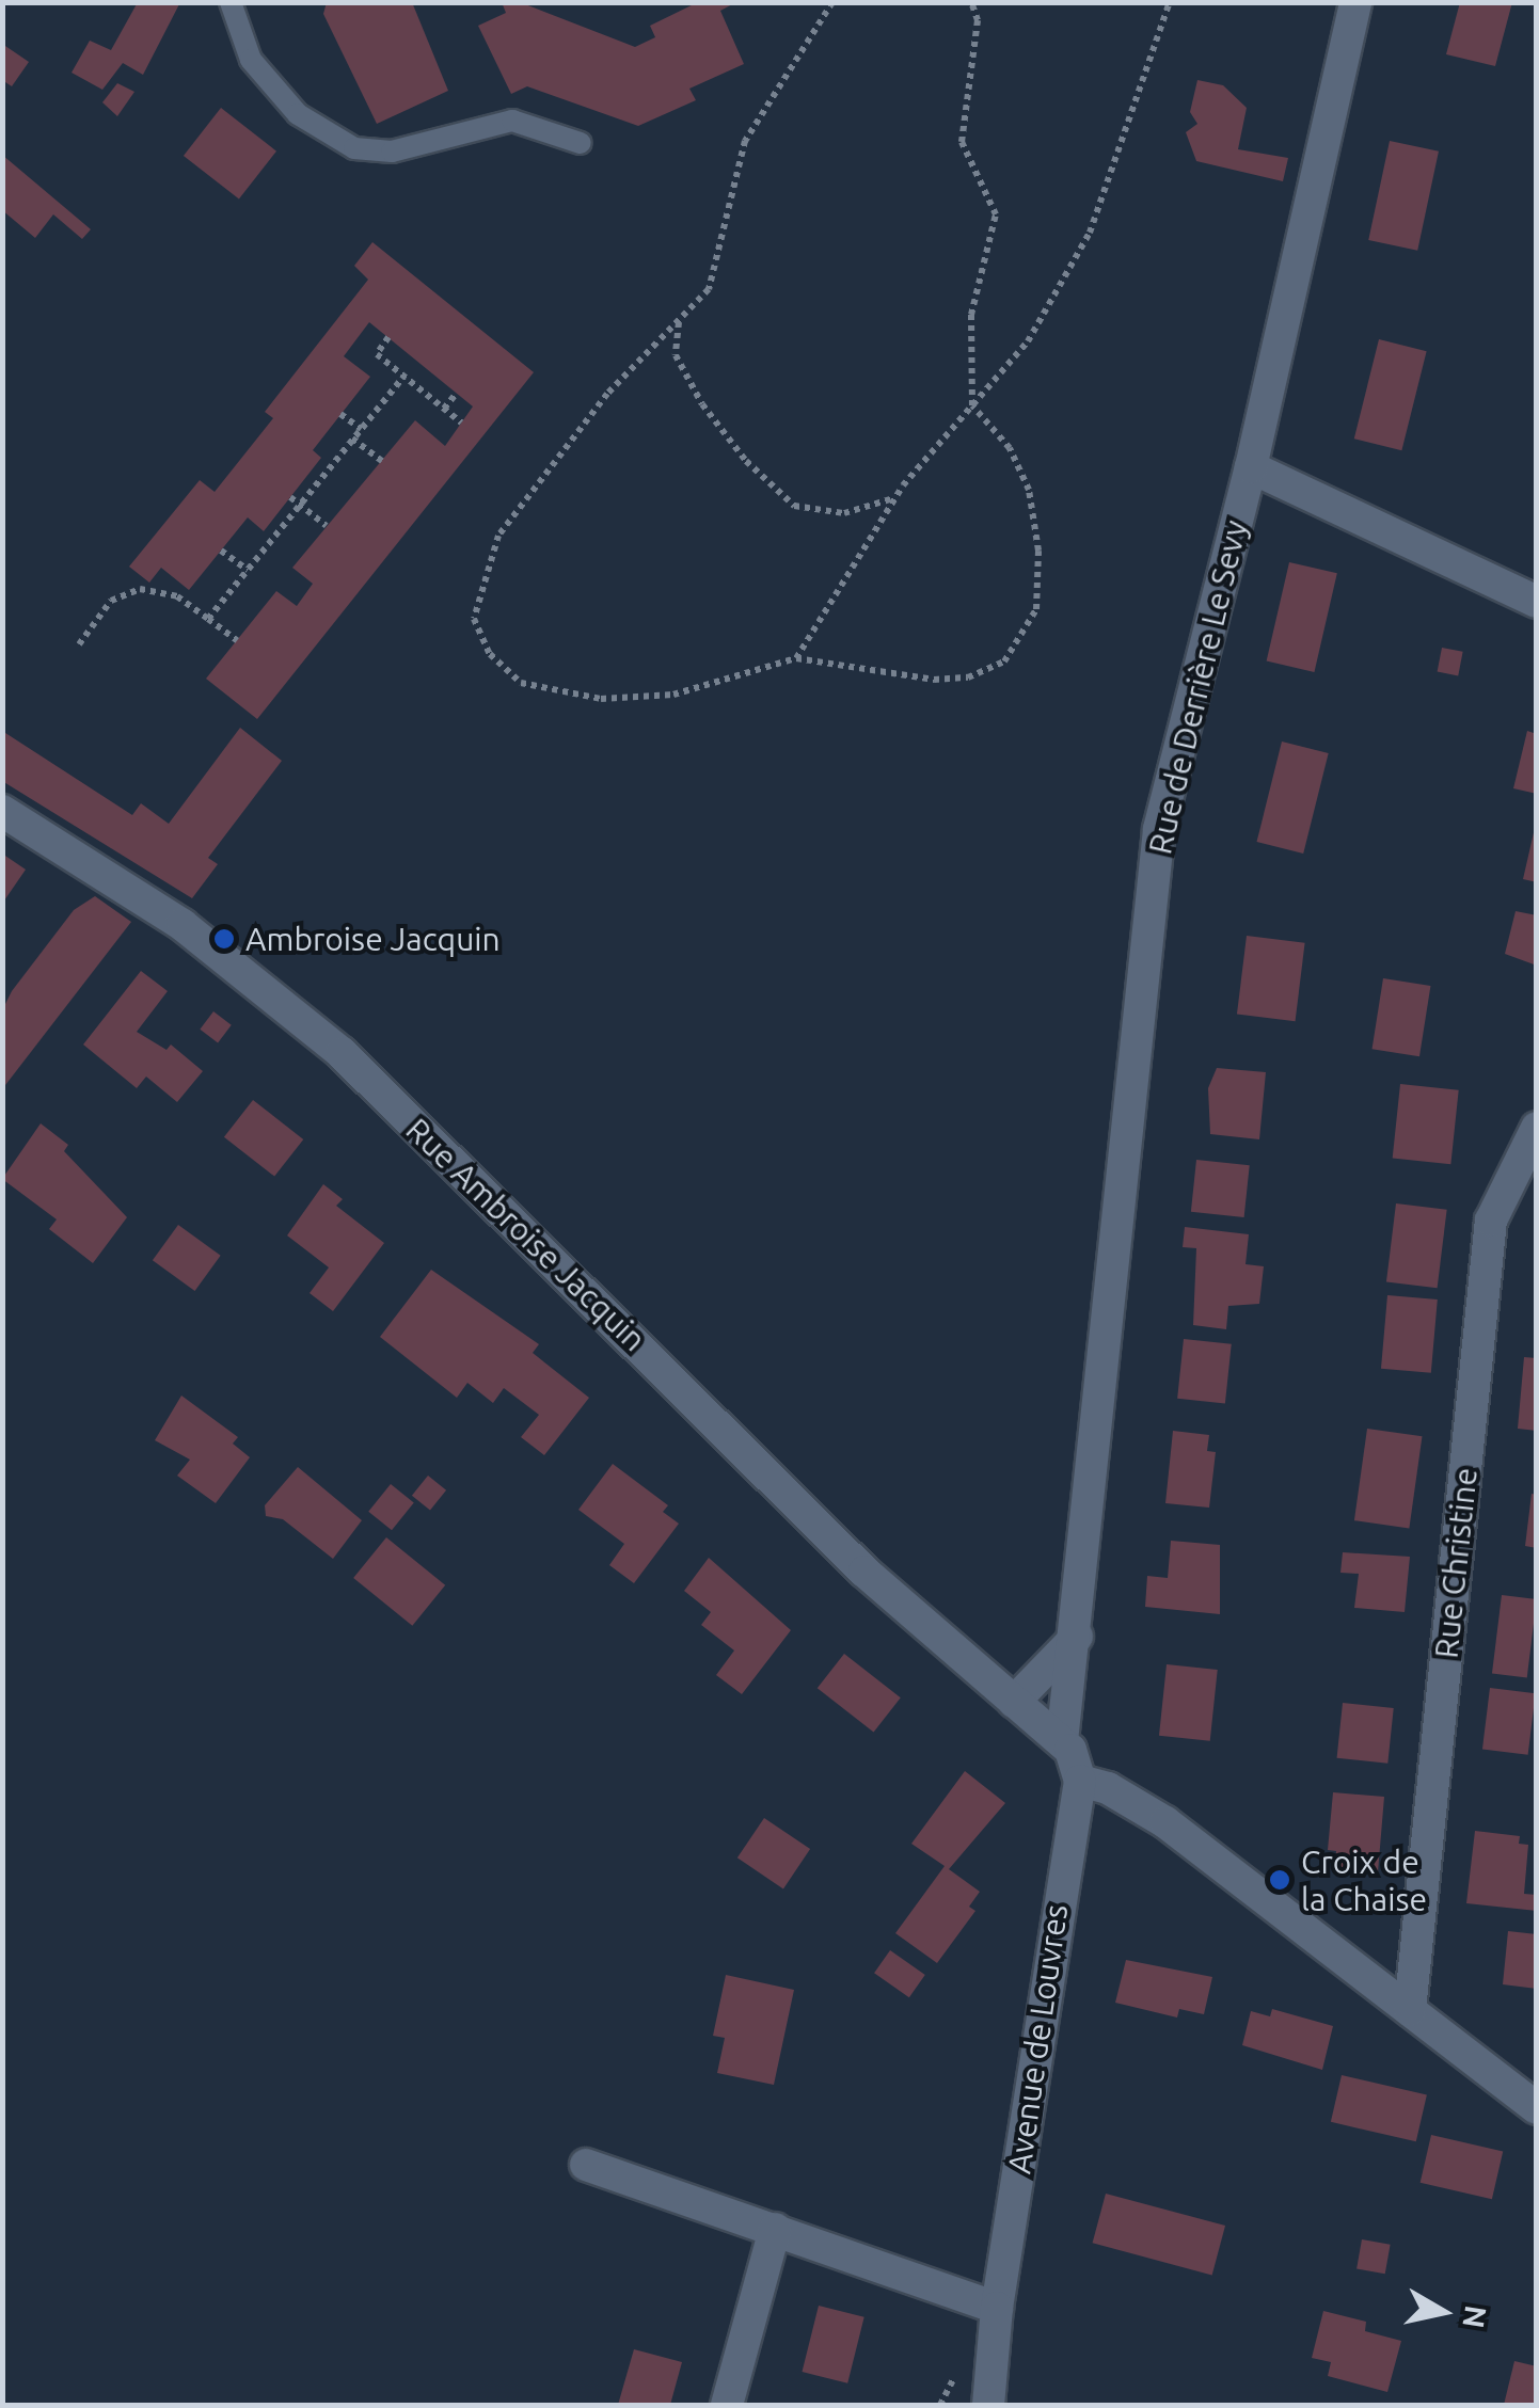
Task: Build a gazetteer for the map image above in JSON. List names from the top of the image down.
{
  "streets": {
    "street": [
      "Rue de Derrière Le Sevy",
      "Rue Ambroise Jacquin",
      "Rue Christine",
      "Avenue de Louvres"
    ]
  },
  "places": ["Ambroise Jacquin", "Croix de la Chaise"],
  "north": "right"
}
